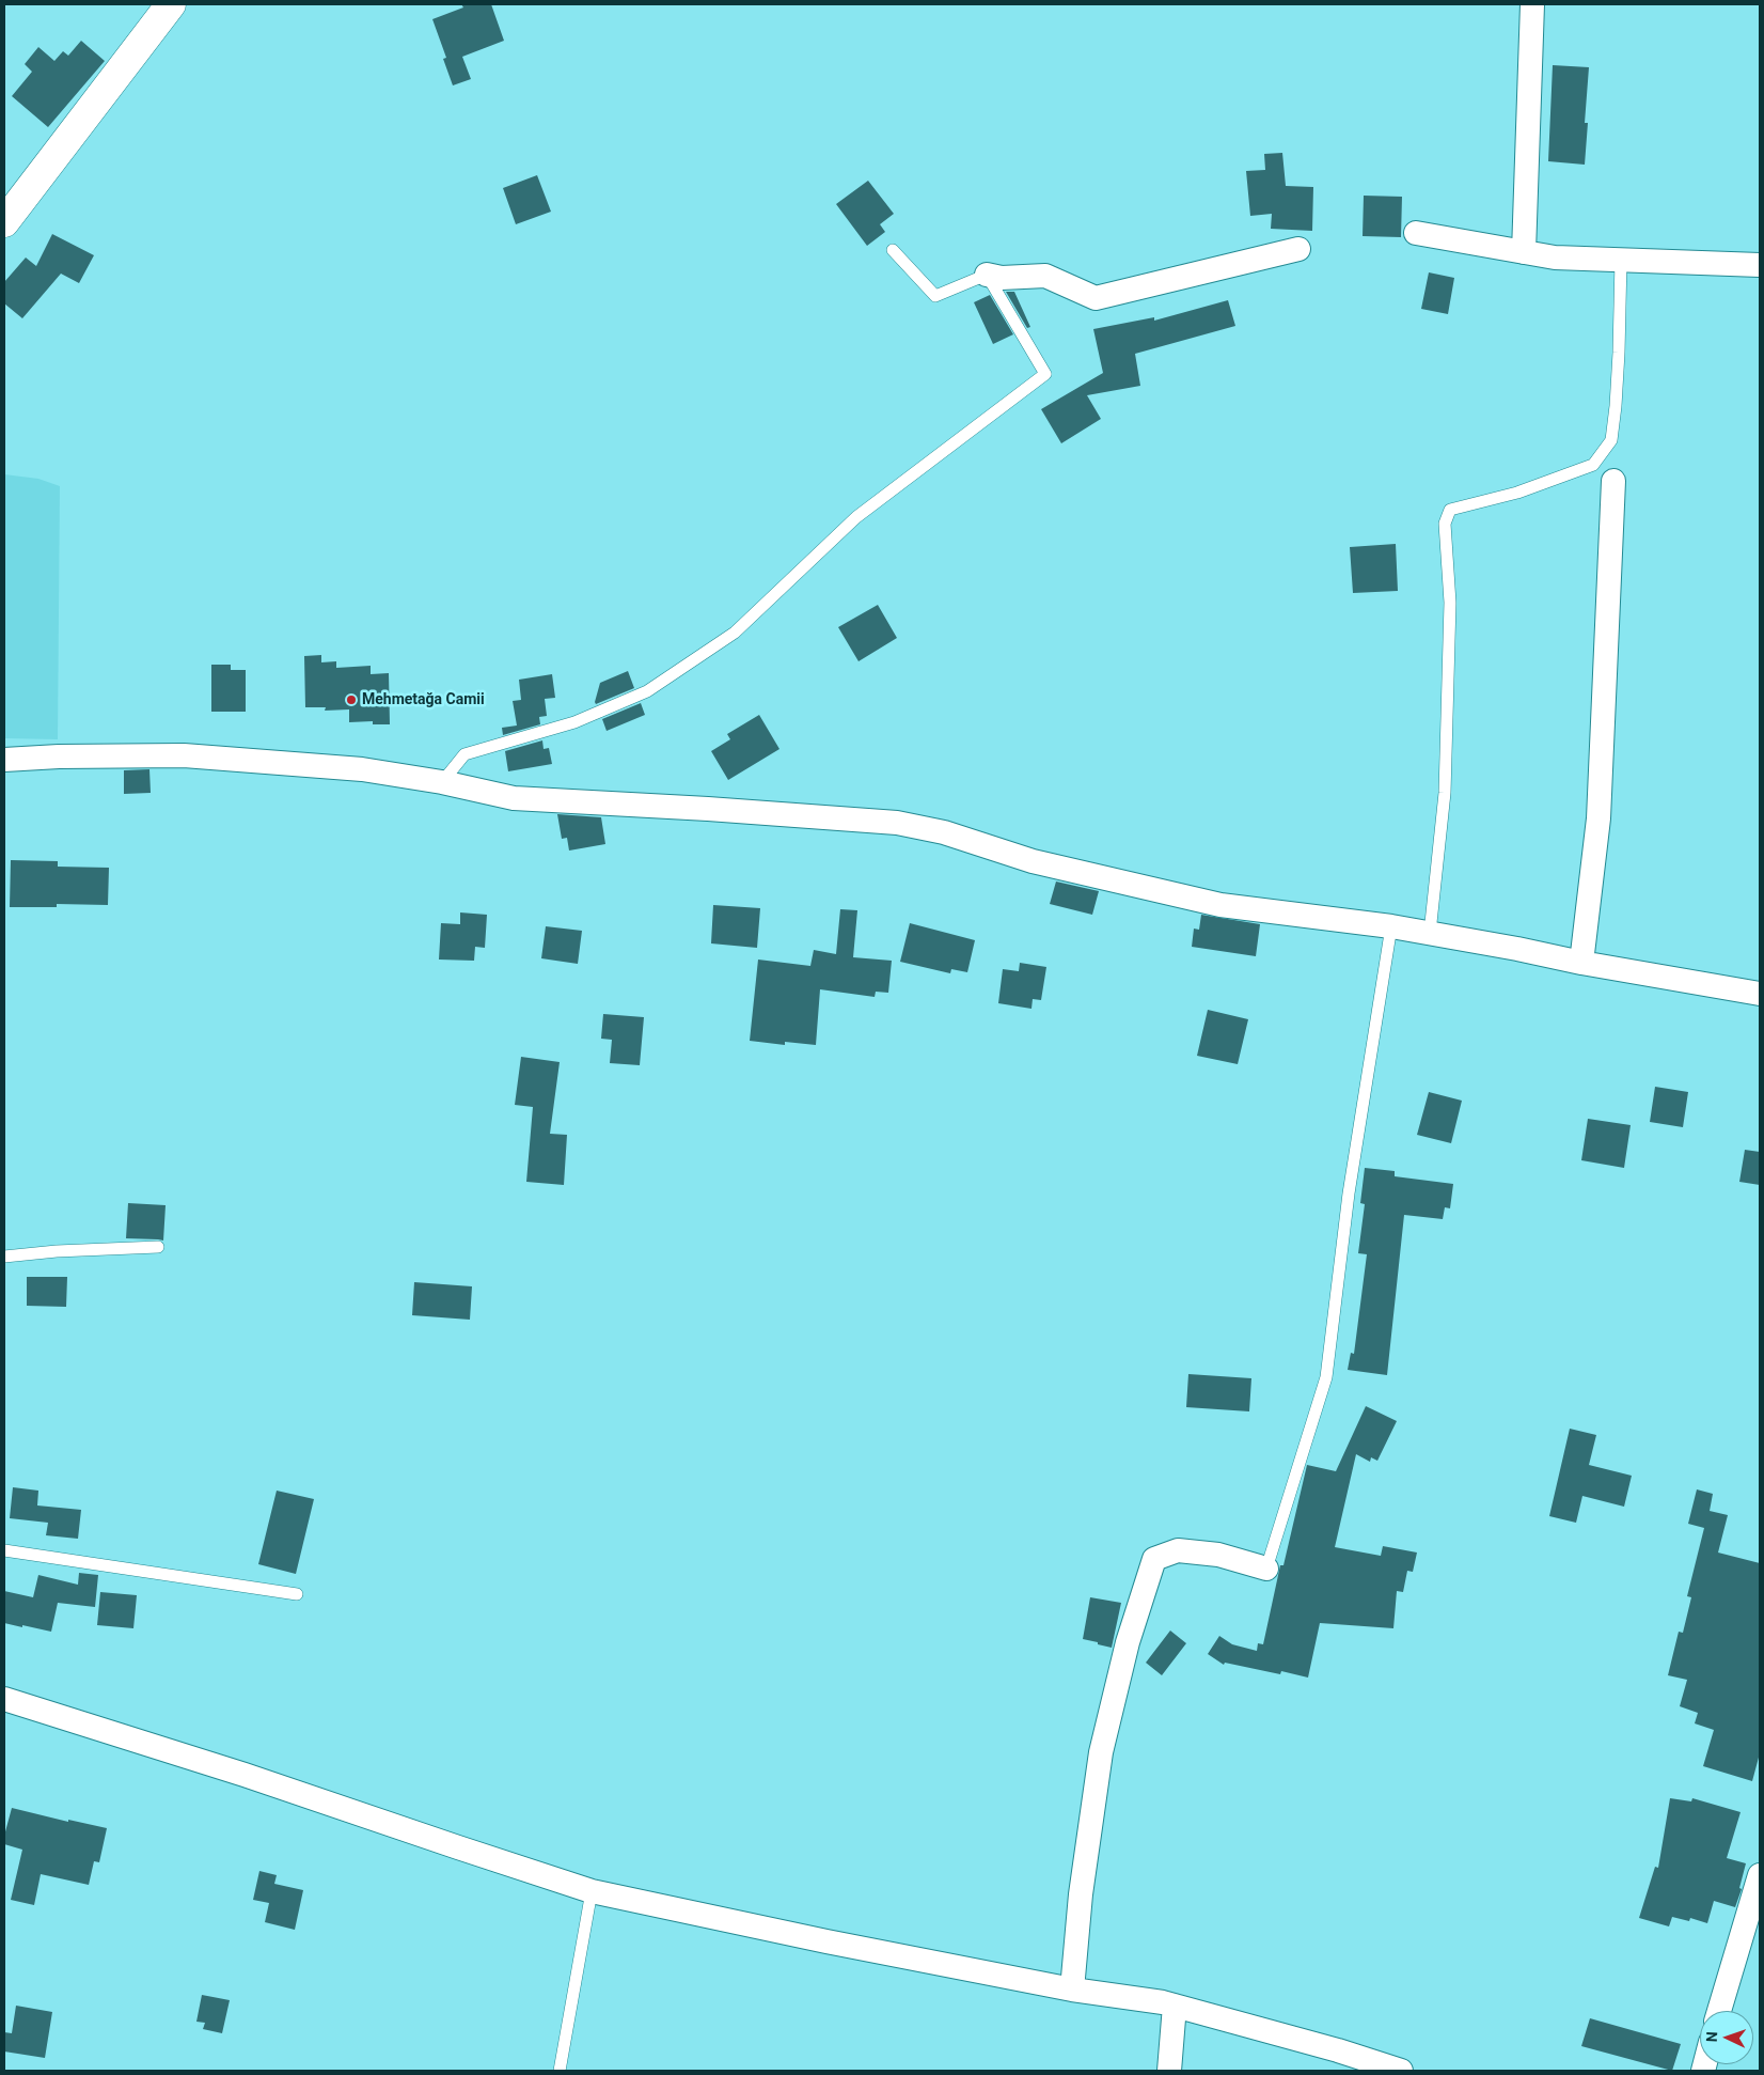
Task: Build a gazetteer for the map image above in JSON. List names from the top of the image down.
{
  "places": ["Mehmetağa Camii"],
  "north": "left"
}
